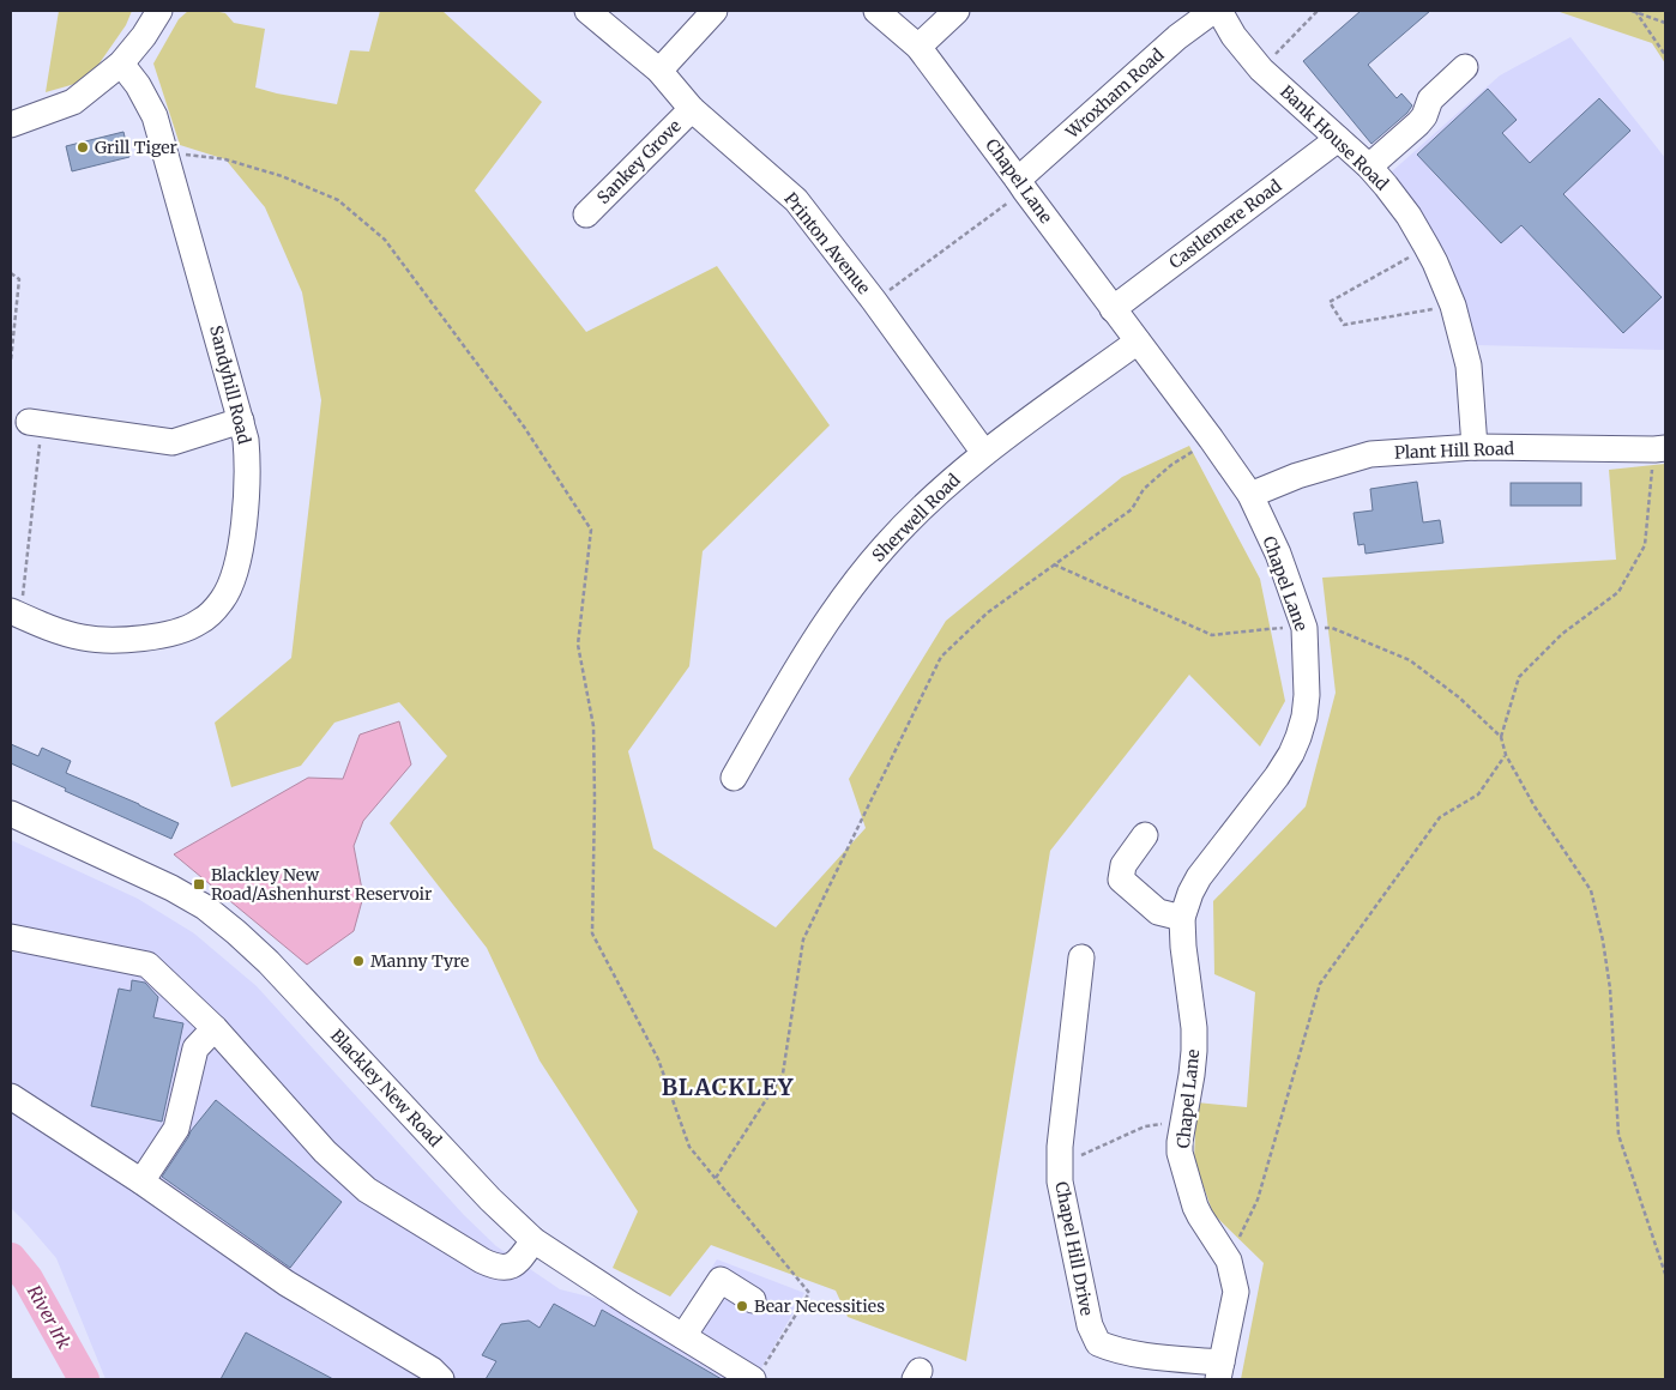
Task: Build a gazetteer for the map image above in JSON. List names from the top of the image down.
{
  "streets": {
    "street": [
      "Wroxham Road",
      "Bank House Road",
      "Sankey Grove",
      "Chapel Lane",
      "Castlemere Road",
      "Printon Avenue",
      "Sandyhill Road",
      "Plant Hill Road",
      "Sherwell Road",
      "Blackley New Road",
      "Chapel Hill Drive"
    ]
  },
  "crossings": [
    ["Wroxham Road", "Chapel Lane"],
    ["Bank House Road", "Castlemere Road"],
    ["Bank House Road", "Plant Hill Road"],
    ["Sankey Grove", "Printon Avenue"],
    ["Chapel Lane", "Castlemere Road"],
    ["Chapel Lane", "Plant Hill Road"],
    ["Chapel Lane", "Sherwell Road"],
    ["Chapel Lane", "Chapel Hill Drive"],
    ["Printon Avenue", "Sherwell Road"]
  ],
  "districts": ["BLACKLEY"],
  "water": ["River Irk"],
  "places": {
    "other": ["Grill Tiger", "Manny Tyre", "Bear Necessities"],
    "transit": ["Blackley New Road/Ashenhurst Reservoir"]
  }
}
